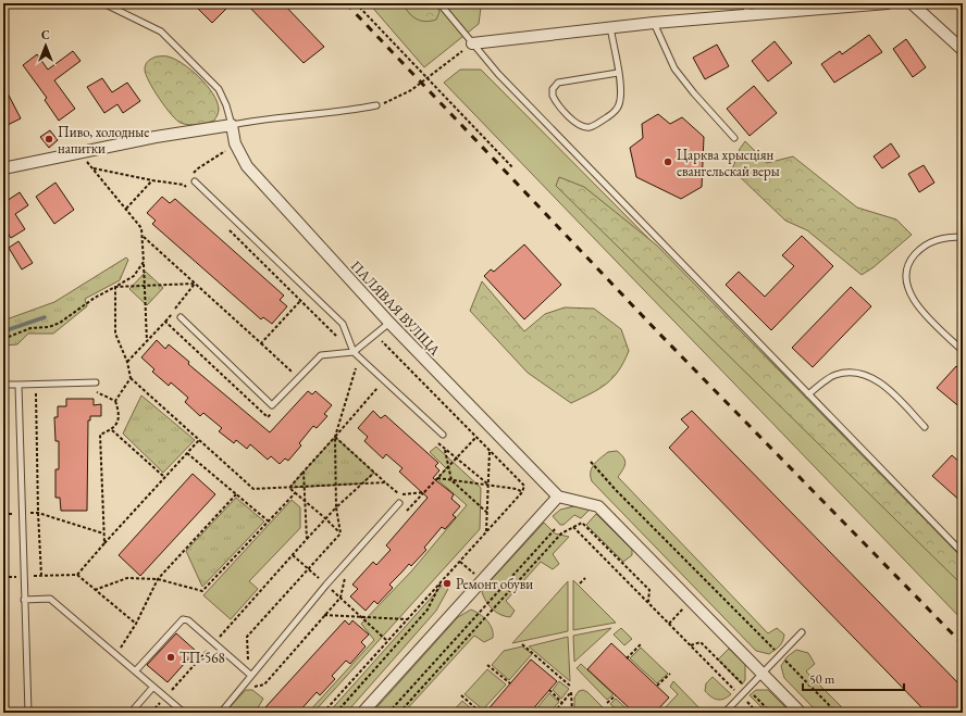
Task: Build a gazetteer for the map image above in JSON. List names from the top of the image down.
{
  "streets": {
    "street": ["ПАЛЯВАЯ ВУЛІЦА"]
  },
  "places": [
    "Пиво, холодные напитки",
    "Царква хрысціян евангельскай веры",
    "Ремонт обуви",
    "ТП-568"
  ],
  "scale_bar": "50 m",
  "north": "top"
}
